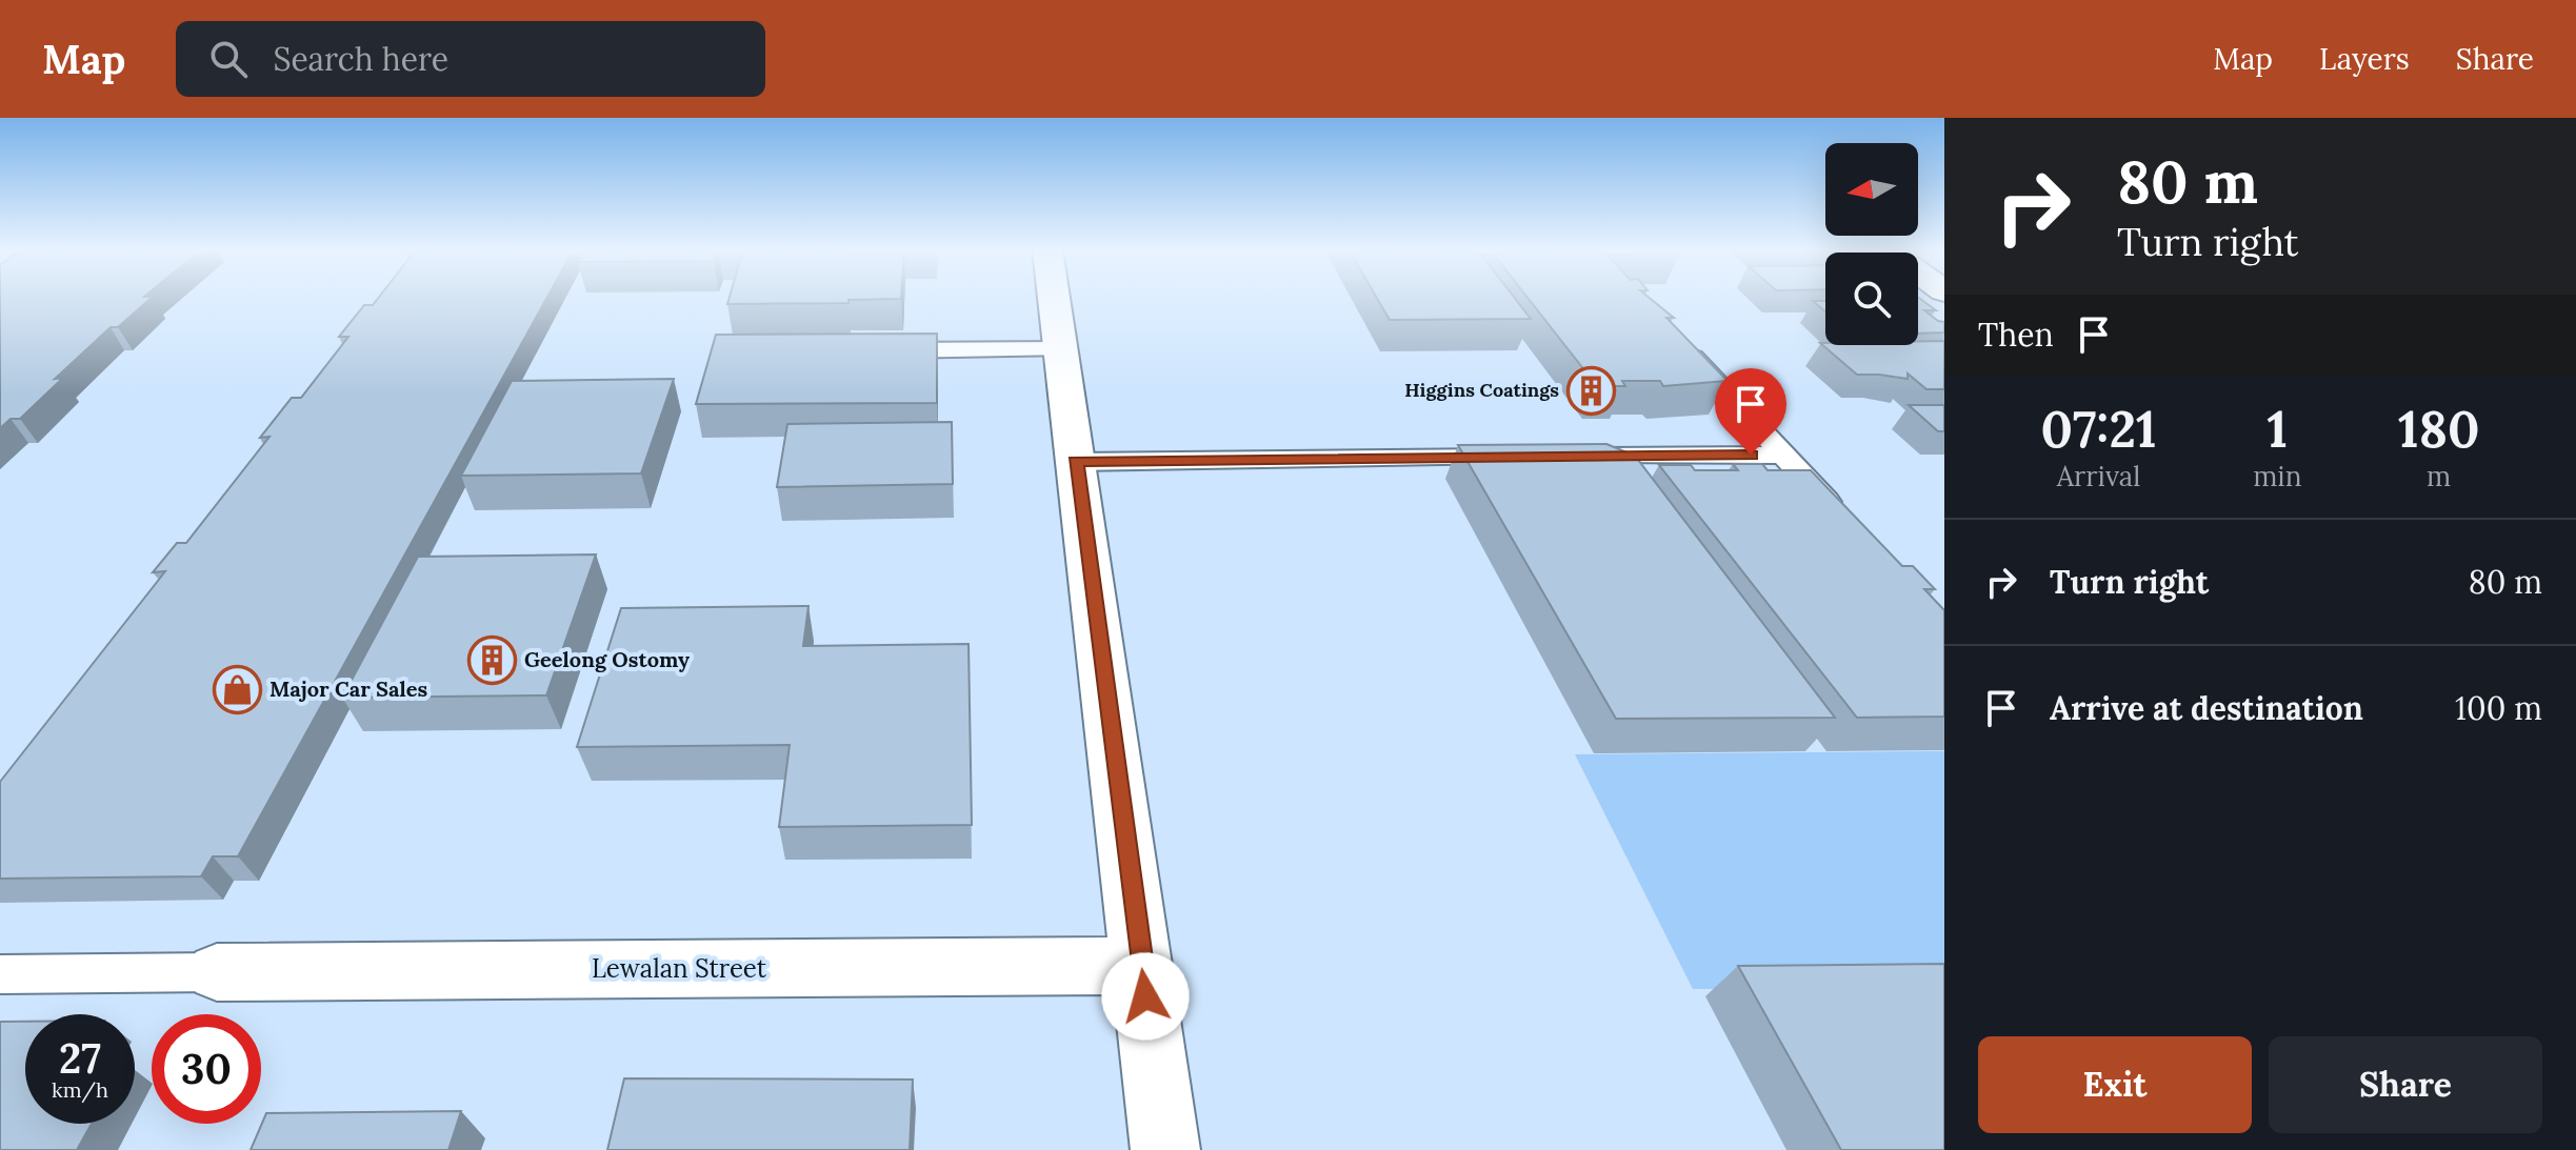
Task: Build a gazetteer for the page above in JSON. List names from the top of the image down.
{
  "streets": {
    "street": ["Lewalan Street"]
  },
  "places": {
    "building": ["Higgins Coatings", "Geelong Ostomy"],
    "shop": ["Major Car Sales"]
  },
  "north": "left",
  "page": {
    "header": "Map",
    "search": "Search here",
    "nav": ["Map", "Layers", "Share"],
    "turn": ["80 m", "Turn right"],
    "then": "Then",
    "eta": [
      "07:21",
      "Arrival",
      "1",
      "min",
      "180",
      "m"
    ],
    "list": [
      {
        "name": "Turn right",
        "value": "80 m"
      },
      {
        "name": "Arrive at destination",
        "value": "100 m"
      }
    ],
    "speed": "27 km/h",
    "limit": "30",
    "buttons": ["Exit", "Share"]
  }
}
